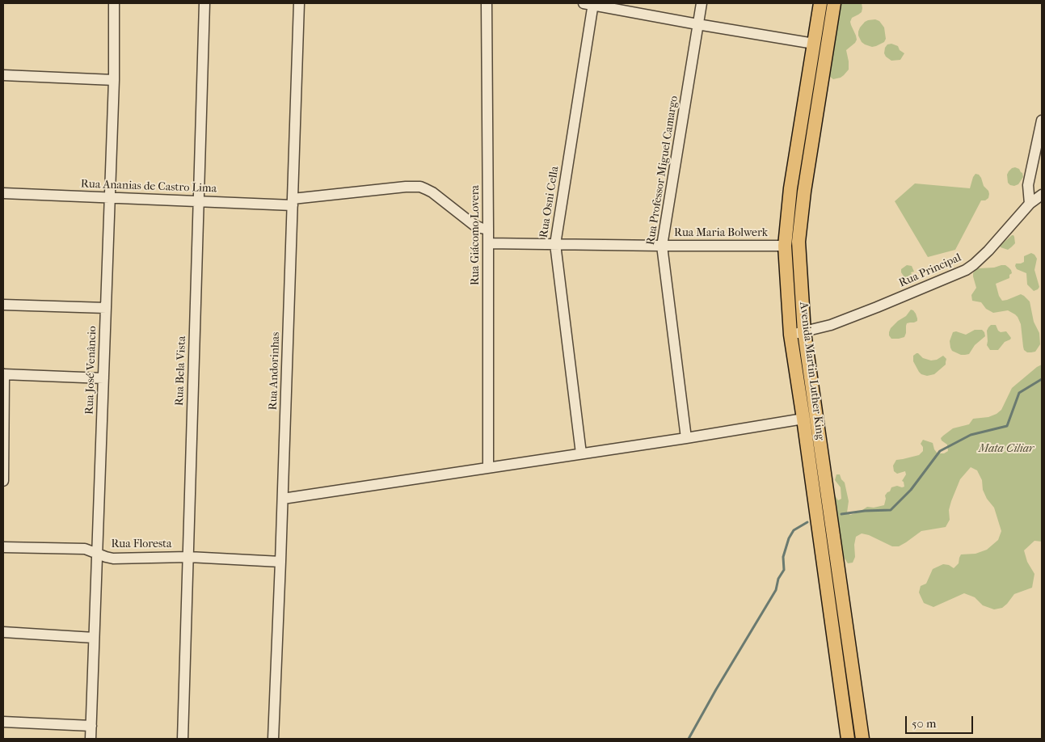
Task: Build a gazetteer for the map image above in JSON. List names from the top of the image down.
{
  "streets": {
    "main road": ["Avenida Martin Luther King"],
    "street": [
      "Rua Professor Miguel Camargo",
      "Rua Ananias de Castro Lima",
      "Rua Osni Cella",
      "Rua Maria Bolwerk",
      "Rua Giácomo Lovera",
      "Rua Principal",
      "Rua José Venâncio",
      "Rua Bela Vista",
      "Rua Andorinhas",
      "Rua Floresta"
    ]
  },
  "crossings": [
    ["Rua Professor Miguel Camargo", "Rua Maria Bolwerk"],
    ["Rua Ananias de Castro Lima", "Rua Giácomo Lovera"],
    ["Rua Ananias de Castro Lima", "Rua José Venâncio"],
    ["Rua Ananias de Castro Lima", "Rua Bela Vista"],
    ["Rua Ananias de Castro Lima", "Rua Andorinhas"],
    ["Rua Osni Cella", "Rua Maria Bolwerk"],
    ["Rua Maria Bolwerk", "Rua Giácomo Lovera"],
    ["Rua Maria Bolwerk", "Avenida Martin Luther King"],
    ["Rua Principal", "Avenida Martin Luther King"],
    ["Rua José Venâncio", "Rua Floresta"],
    ["Rua Bela Vista", "Rua Floresta"],
    ["Rua Andorinhas", "Rua Floresta"]
  ],
  "parks": ["Mata Ciliar"],
  "scale_bar": "50 m"
}
